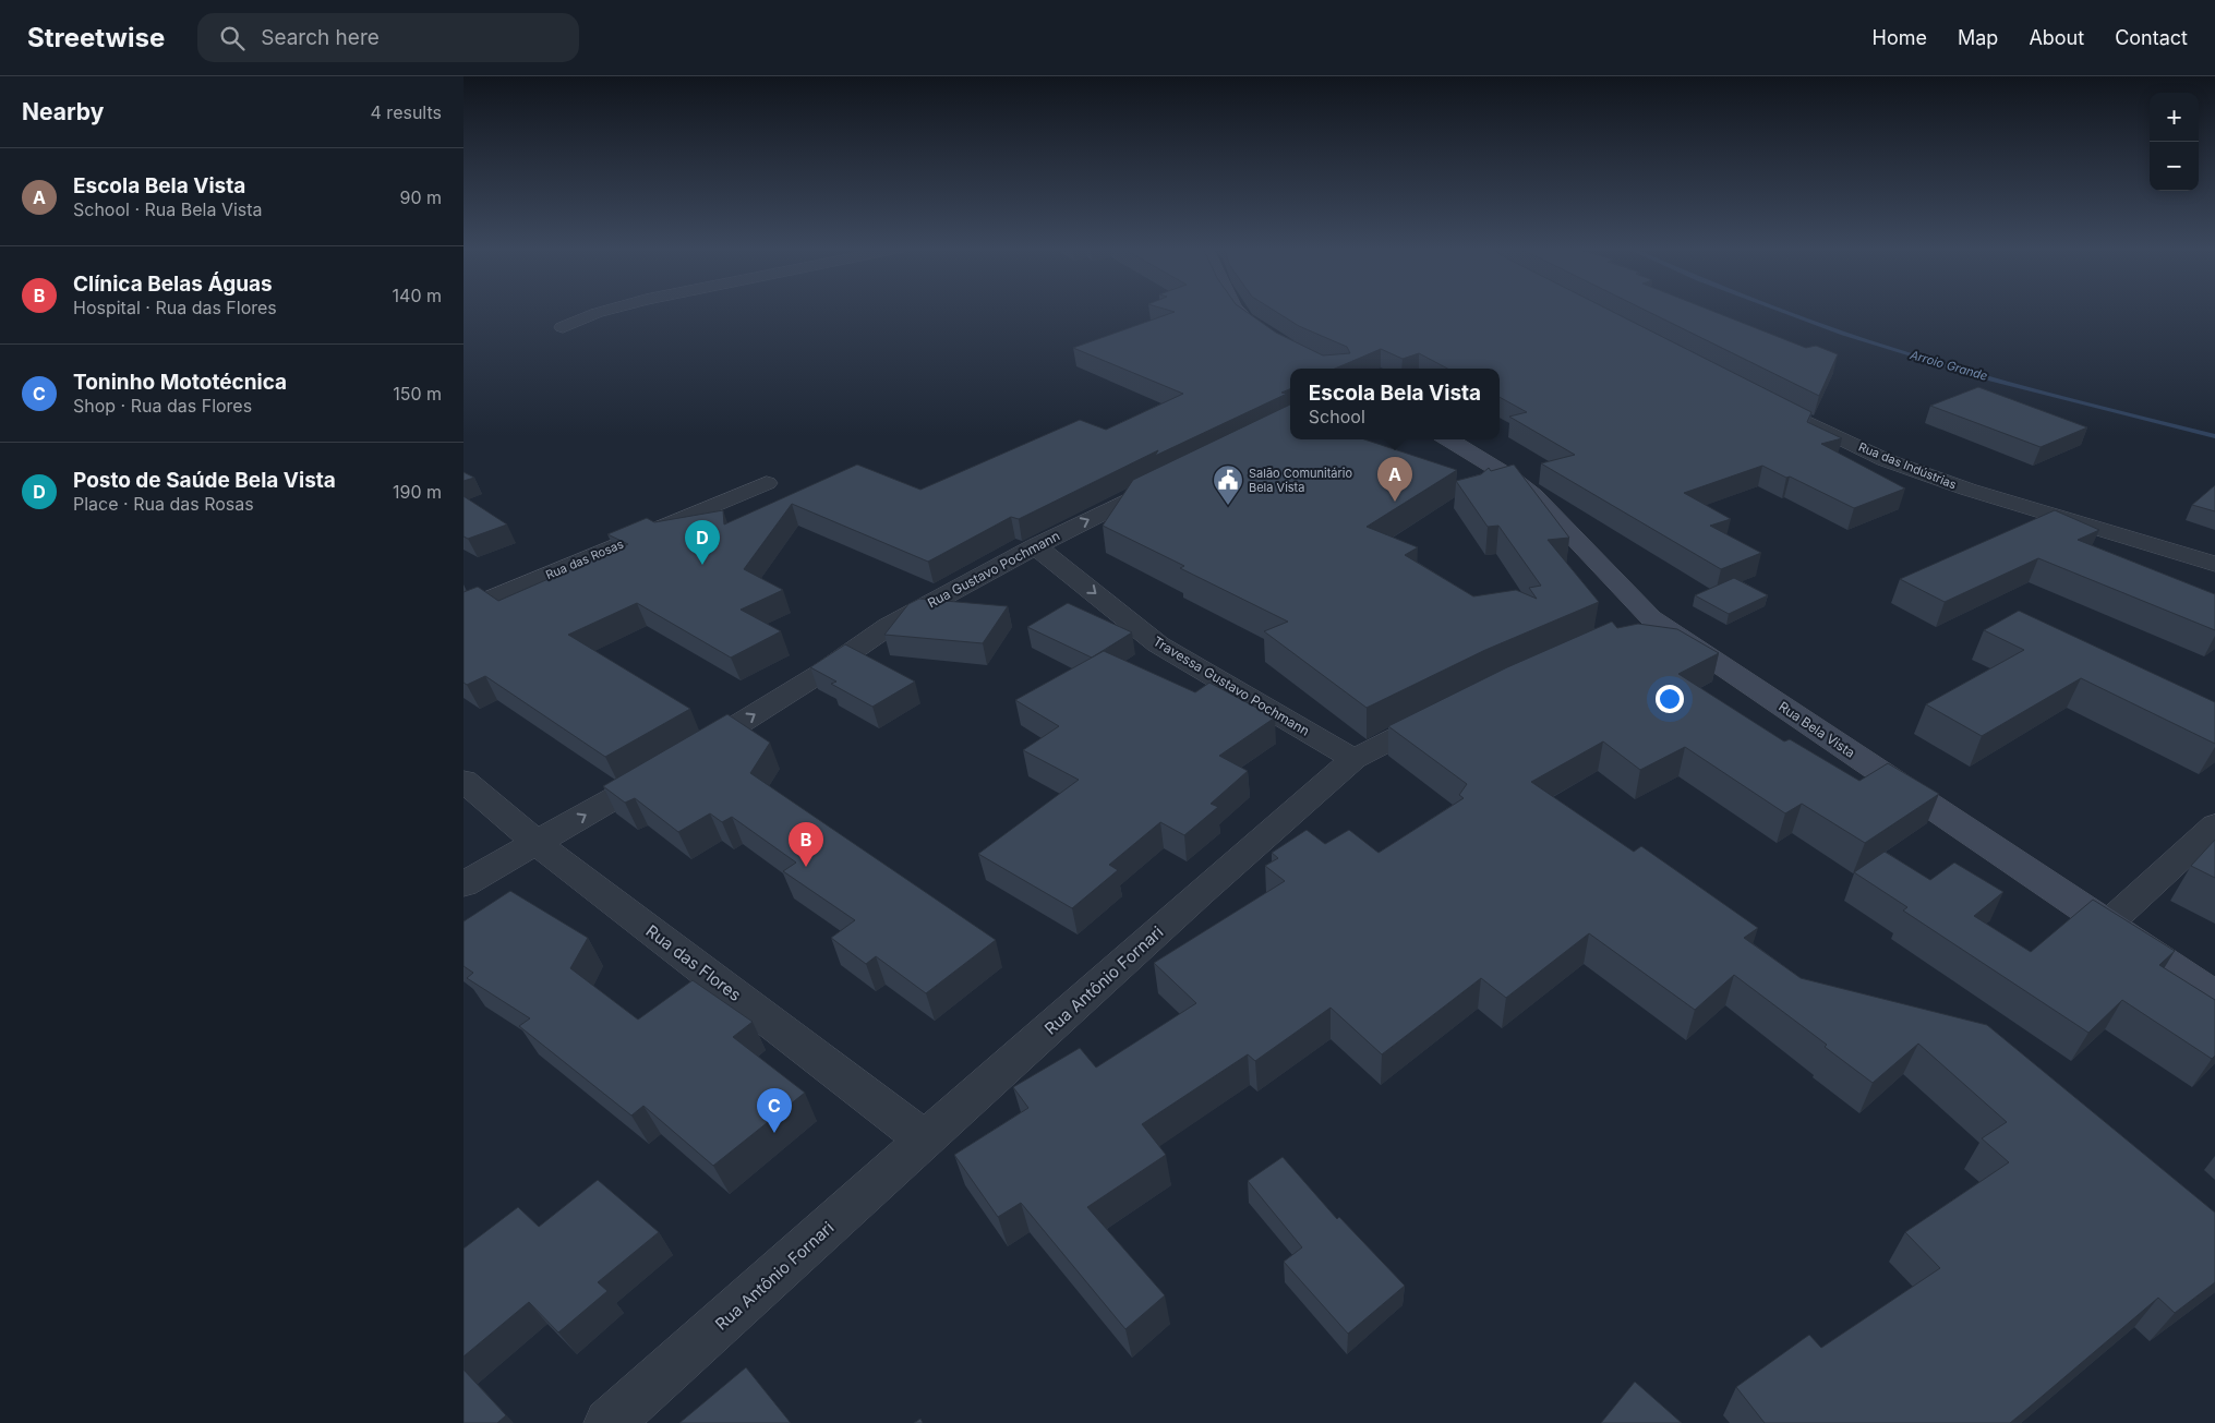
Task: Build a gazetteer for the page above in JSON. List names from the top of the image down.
{
  "streets": {
    "main road": ["Rua Bela Vista"],
    "street": [
      "Rua das Indústrias",
      "Rua das Rosas",
      "Rua Gustavo Pochmann",
      "Travessa Gustavo Pochmann",
      "Rua das Flores",
      "Rua Antônio Fornari"
    ]
  },
  "crossings": [
    ["Rua Gustavo Pochmann", "Travessa Gustavo Pochmann"],
    ["Rua Gustavo Pochmann", "Rua das Flores"],
    ["Travessa Gustavo Pochmann", "Rua Antônio Fornari"],
    ["Rua das Flores", "Rua Antônio Fornari"]
  ],
  "one_way": ["Rua Gustavo Pochmann", "Travessa Gustavo Pochmann"],
  "water": ["Arroio Grande"],
  "places": {
    "public building": ["Salão Comunitário Bela Vista"]
  },
  "page": {
    "header": "Streetwise",
    "search": "Search here",
    "nav": [
      "Home",
      "Map",
      "About",
      "Contact"
    ],
    "heading": ["Nearby", "4 results"],
    "map_buttons": ["+", "−"],
    "list": [
      {
        "mark": "A",
        "name": "Escola Bela Vista",
        "note": "School · Rua Bela Vista",
        "value": "90 m"
      },
      {
        "mark": "B",
        "name": "Clínica Belas Águas",
        "note": "Hospital · Rua das Flores",
        "value": "140 m"
      },
      {
        "mark": "C",
        "name": "Toninho Mototécnica",
        "note": "Shop · Rua das Flores",
        "value": "150 m"
      },
      {
        "mark": "D",
        "name": "Posto de Saúde Bela Vista",
        "note": "Place · Rua das Rosas",
        "value": "190 m"
      }
    ],
    "popup": ["Escola Bela Vista", "School"],
    "pins": [
      "A",
      "D",
      "B",
      "C"
    ]
  }
}
